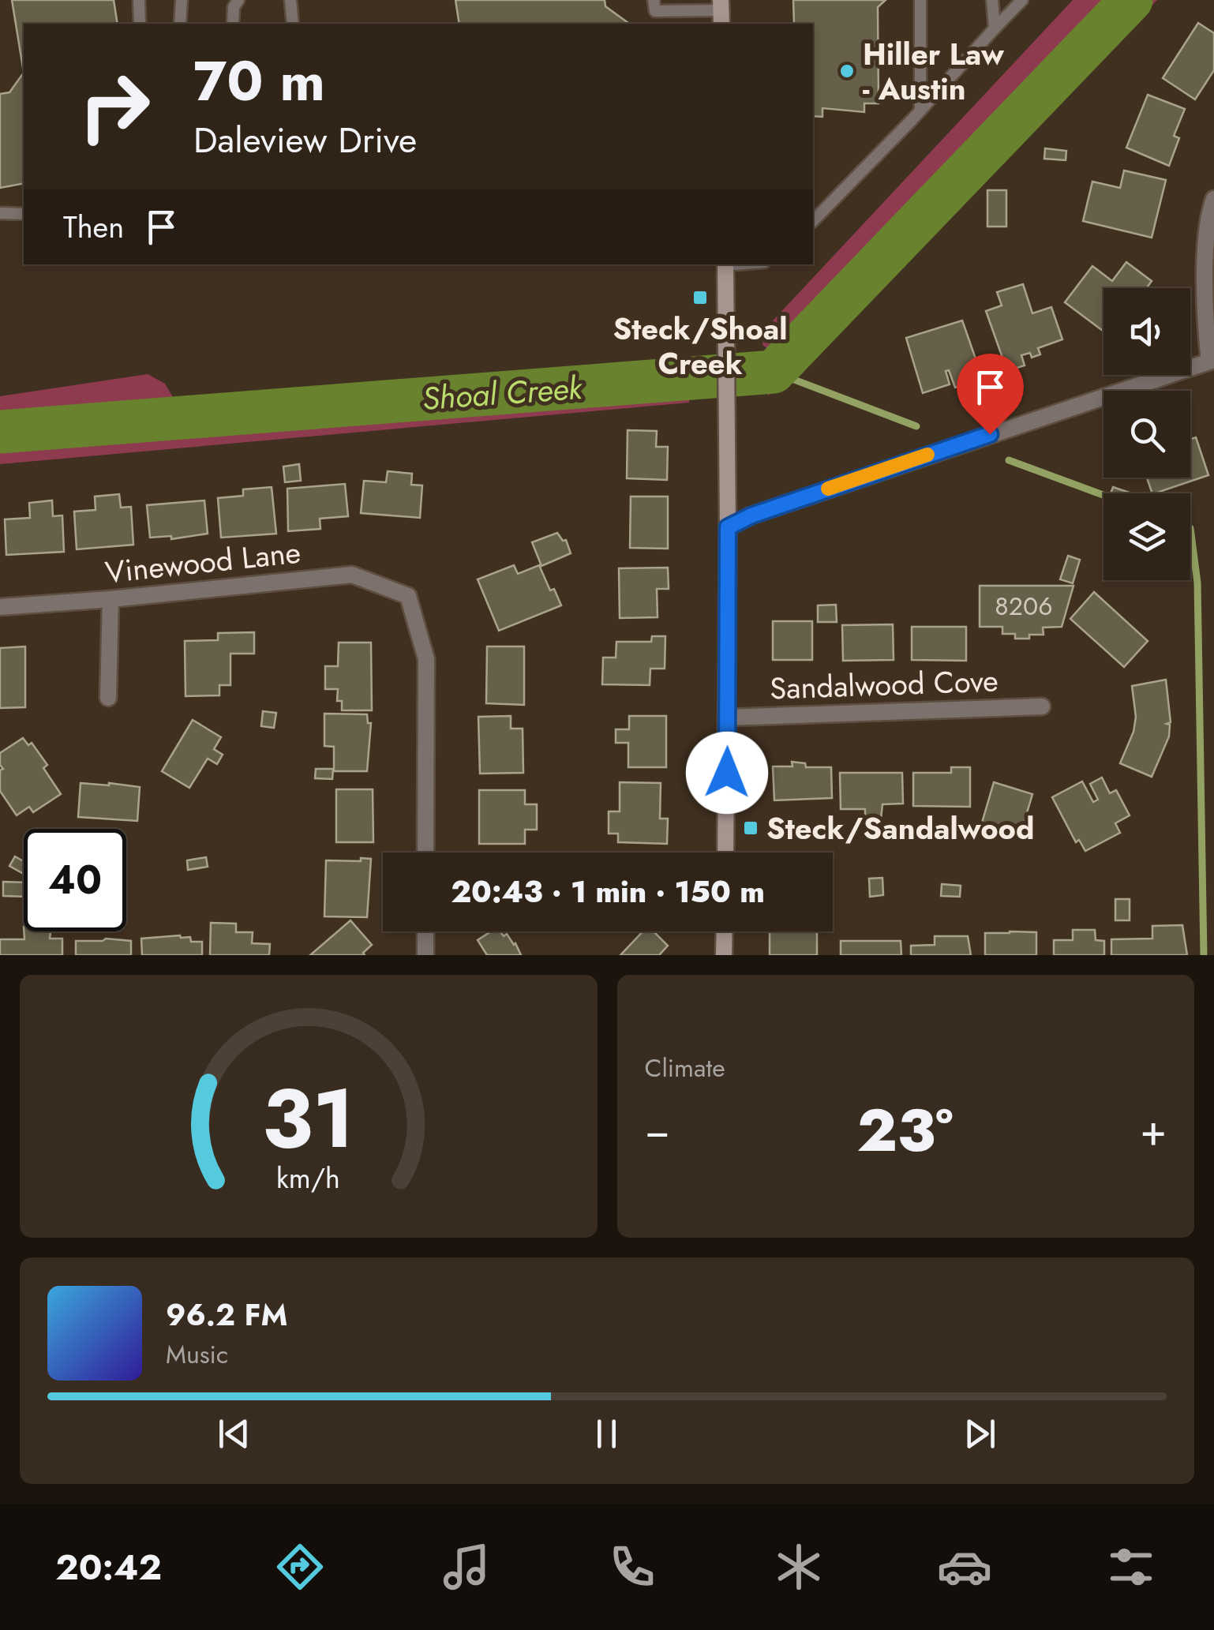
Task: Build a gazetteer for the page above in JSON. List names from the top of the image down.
{
  "streets": {
    "street": ["Vinewood Lane", "Sandalwood Cove"]
  },
  "water": ["Shoal Creek"],
  "places": {
    "other": ["Hiller Law - Austin"],
    "transit": ["Steck/Shoal Creek", "Steck/Sandalwood"]
  },
  "house_numbers": ["8206"],
  "page": {
    "turn": ["70 m", "Daleview Drive"],
    "then": "Then",
    "limit": "40",
    "trip": "20:43 · 1 min · 150 m",
    "tile": "Climate",
    "heat": ["−", "23°", "+"],
    "song": ["96.2 FM", "Music"],
    "tabs": "20:42",
    "gauge": ["31", "km/h"]
  }
}
